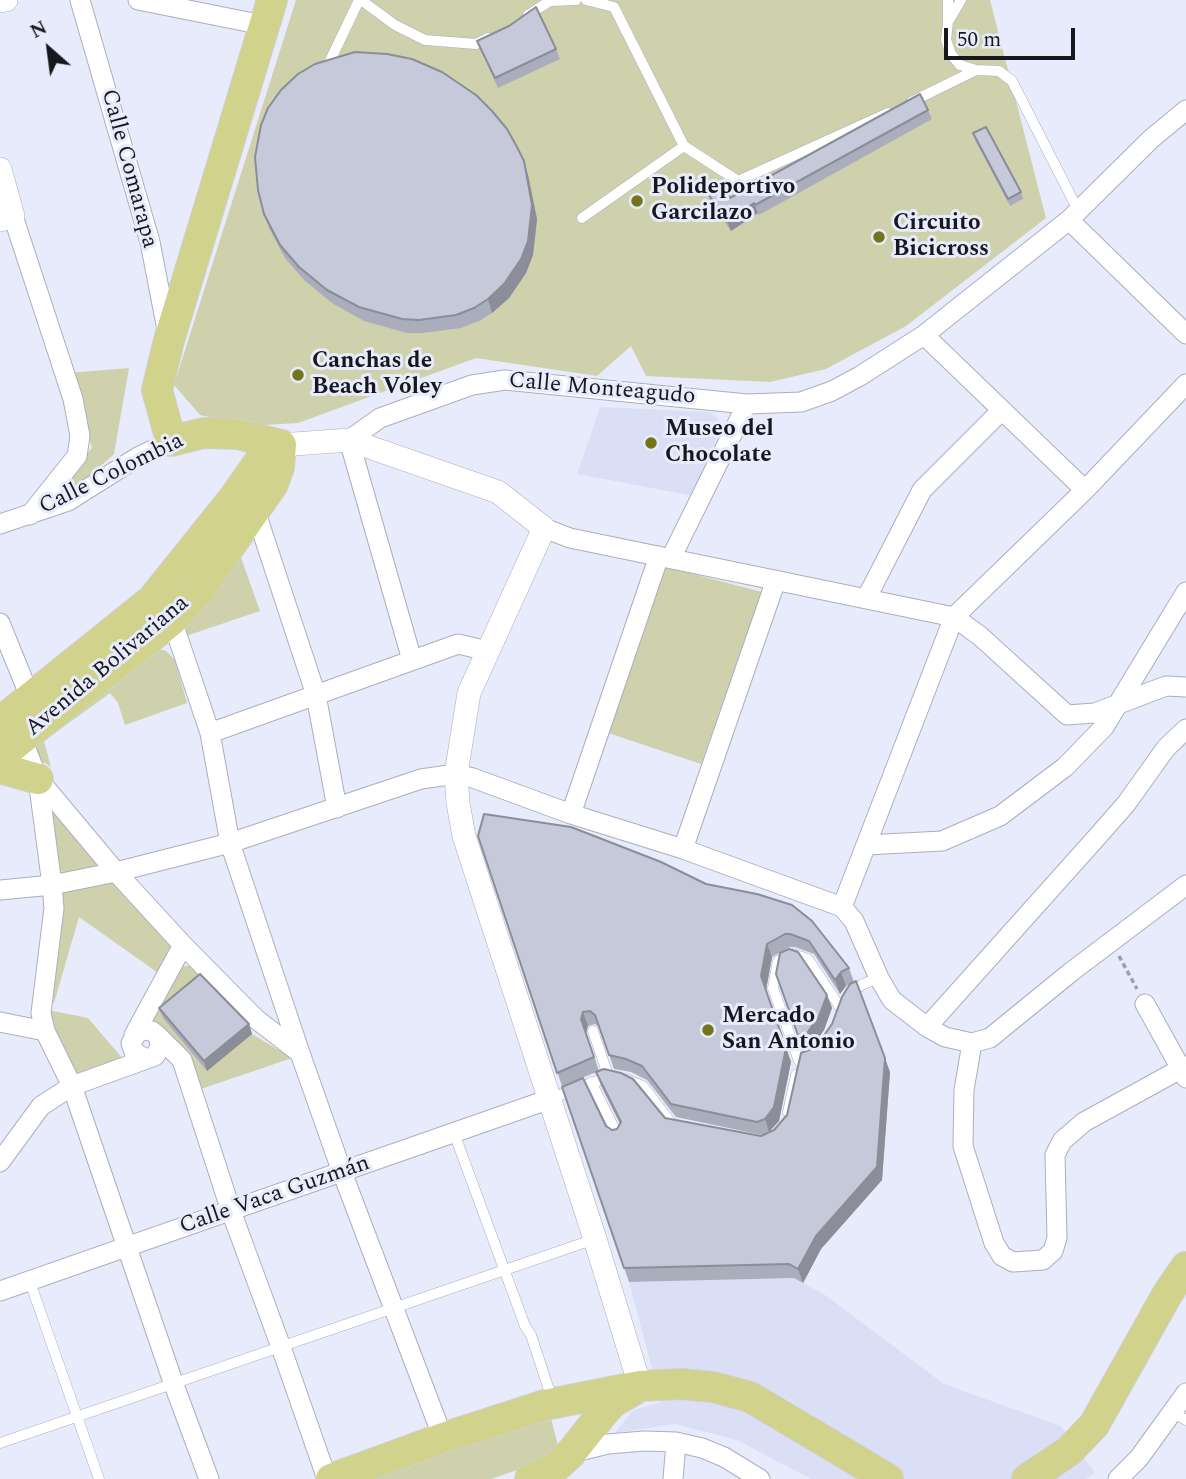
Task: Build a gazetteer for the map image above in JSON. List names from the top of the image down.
{
  "streets": {
    "main road": ["Calle Colombia", "Avenida Bolivariana"],
    "street": ["Calle Comarapa", "Calle Monteagudo", "Calle Vaca Guzmán"]
  },
  "crossings": [
    ["Calle Monteagudo", "Calle Colombia"],
    ["Calle Colombia", "Avenida Bolivariana"]
  ],
  "places": [
    "Polideportivo Garcilazo",
    "Circuito Bicicross",
    "Canchas de Beach Vóley",
    "Museo del Chocolate",
    "Mercado San Antonio"
  ],
  "scale_bar": "50 m",
  "north": "top left"
}
